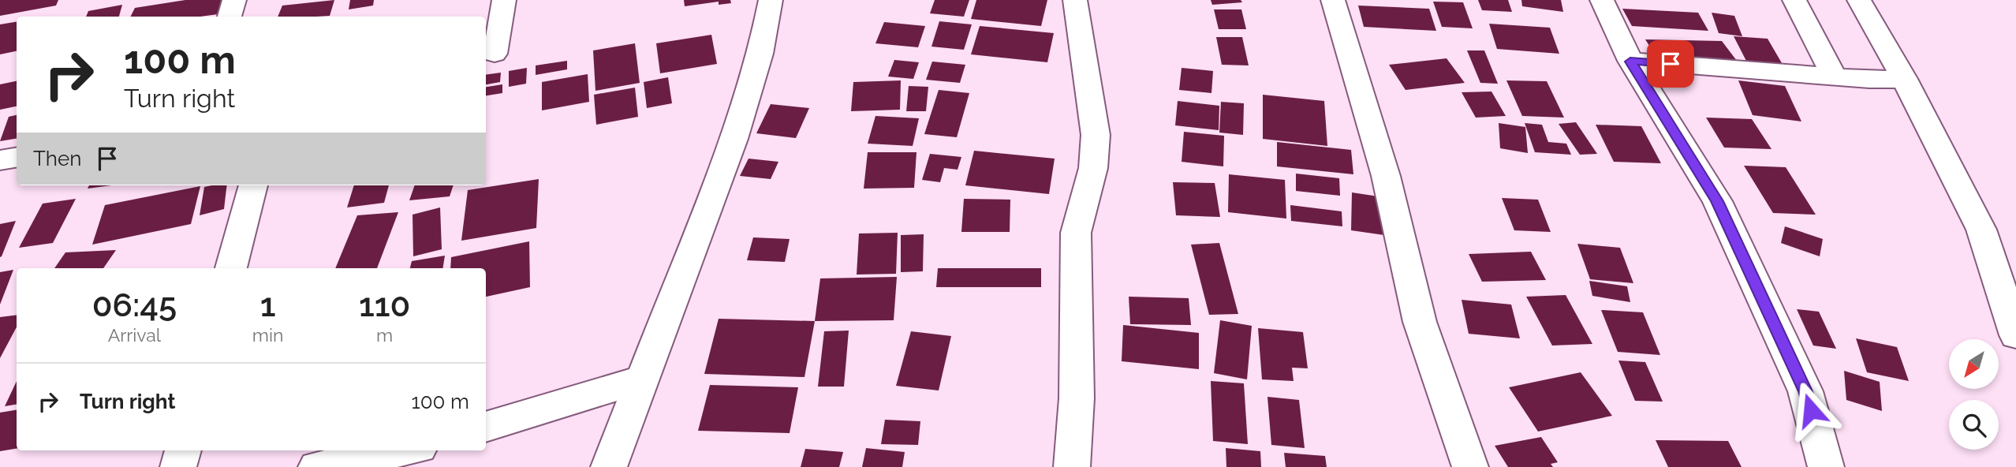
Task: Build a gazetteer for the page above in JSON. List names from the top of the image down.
{
  "north": "bottom left",
  "page": {
    "turn": ["100 m", "Turn right"],
    "then": "Then",
    "eta": [
      "06:45",
      "Arrival",
      "1",
      "min",
      "110",
      "m"
    ],
    "list": [
      {
        "name": "Turn right",
        "value": "100 m"
      }
    ]
  }
}
